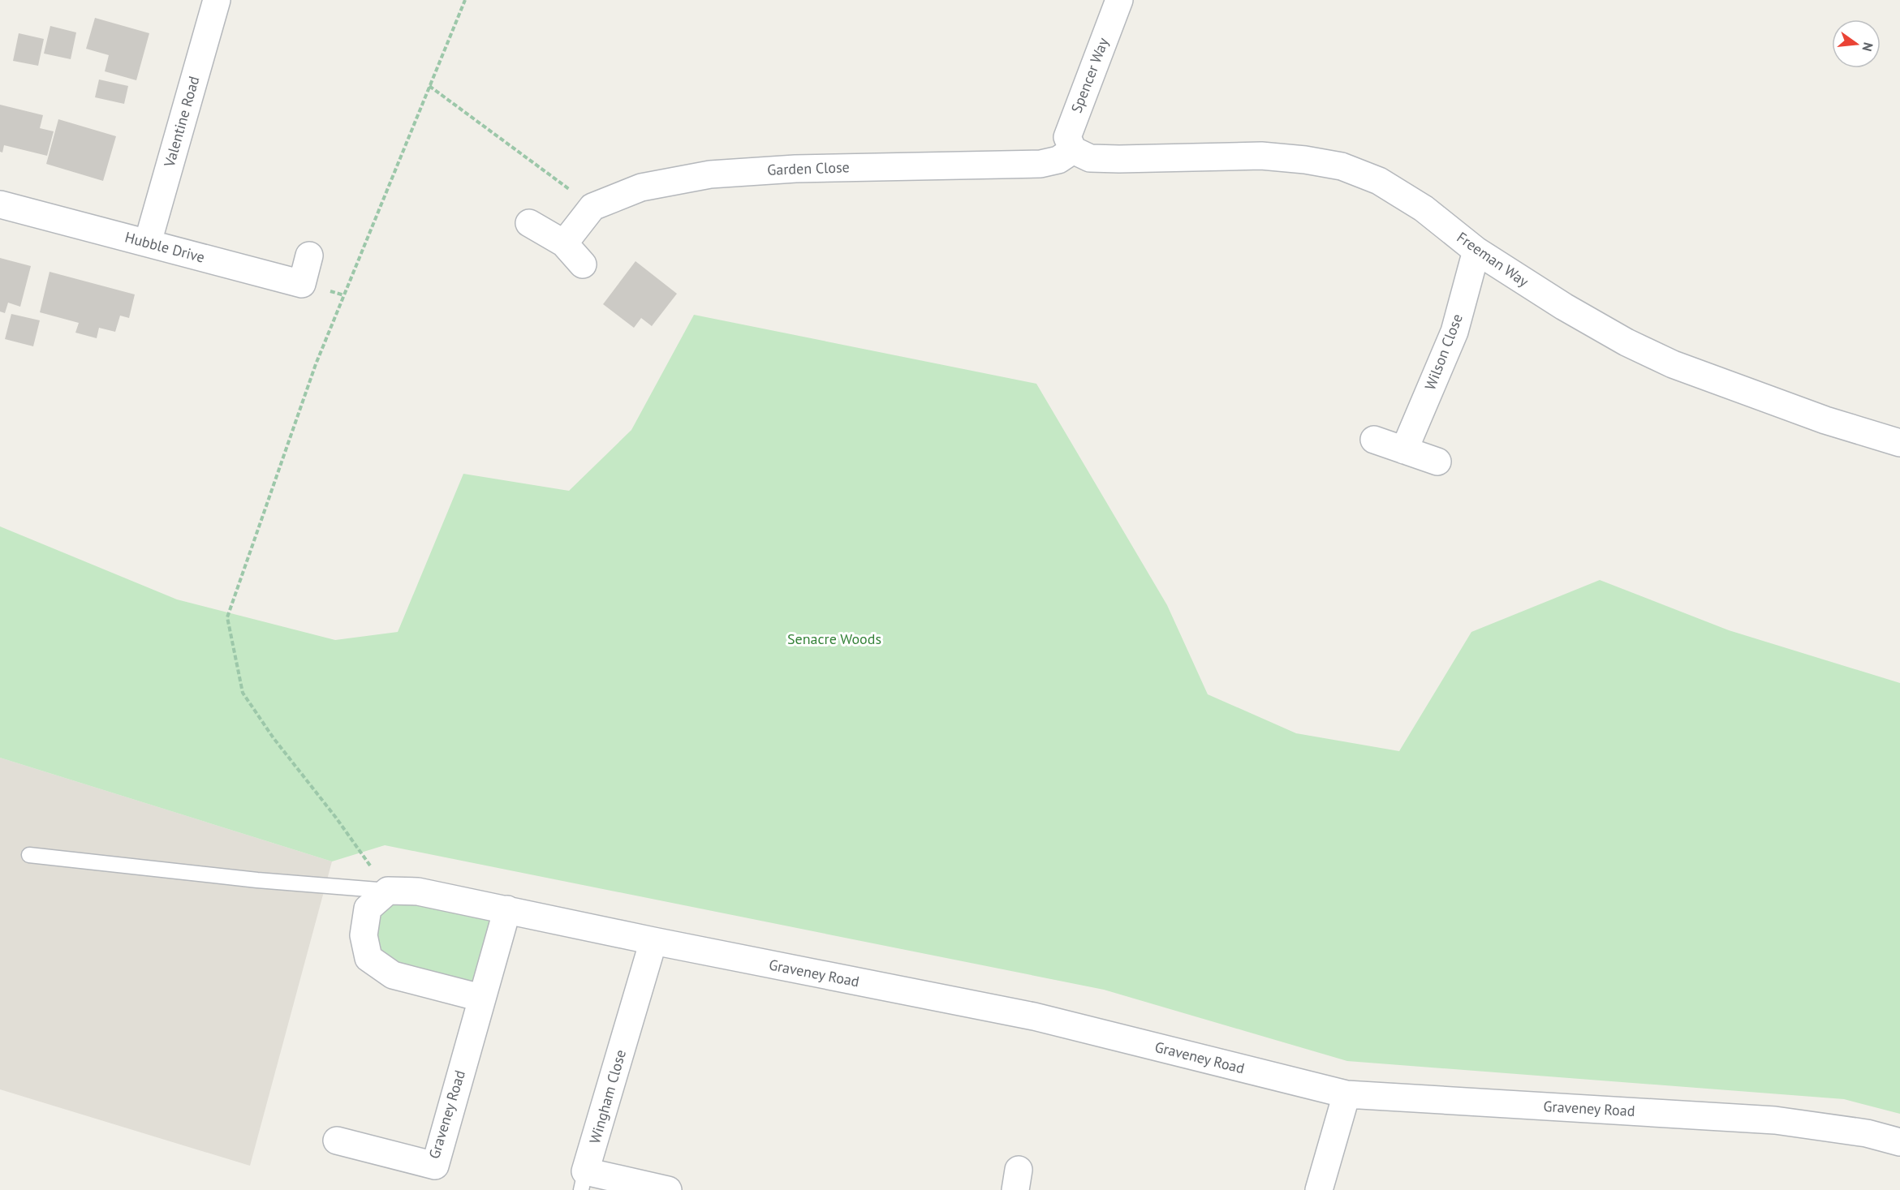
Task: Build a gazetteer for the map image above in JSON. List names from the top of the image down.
{
  "streets": {
    "street": [
      "Spencer Way",
      "Valentine Road",
      "Garden Close",
      "Hubble Drive",
      "Freeman Way",
      "Wilson Close",
      "Graveney Road",
      "Wingham Close"
    ]
  },
  "crossings": [
    ["Spencer Way", "Garden Close"],
    ["Spencer Way", "Freeman Way"],
    ["Valentine Road", "Hubble Drive"],
    ["Garden Close", "Freeman Way"],
    ["Freeman Way", "Wilson Close"],
    ["Graveney Road", "Wingham Close"]
  ],
  "parks": ["Senacre Woods"],
  "north": "right"
}
